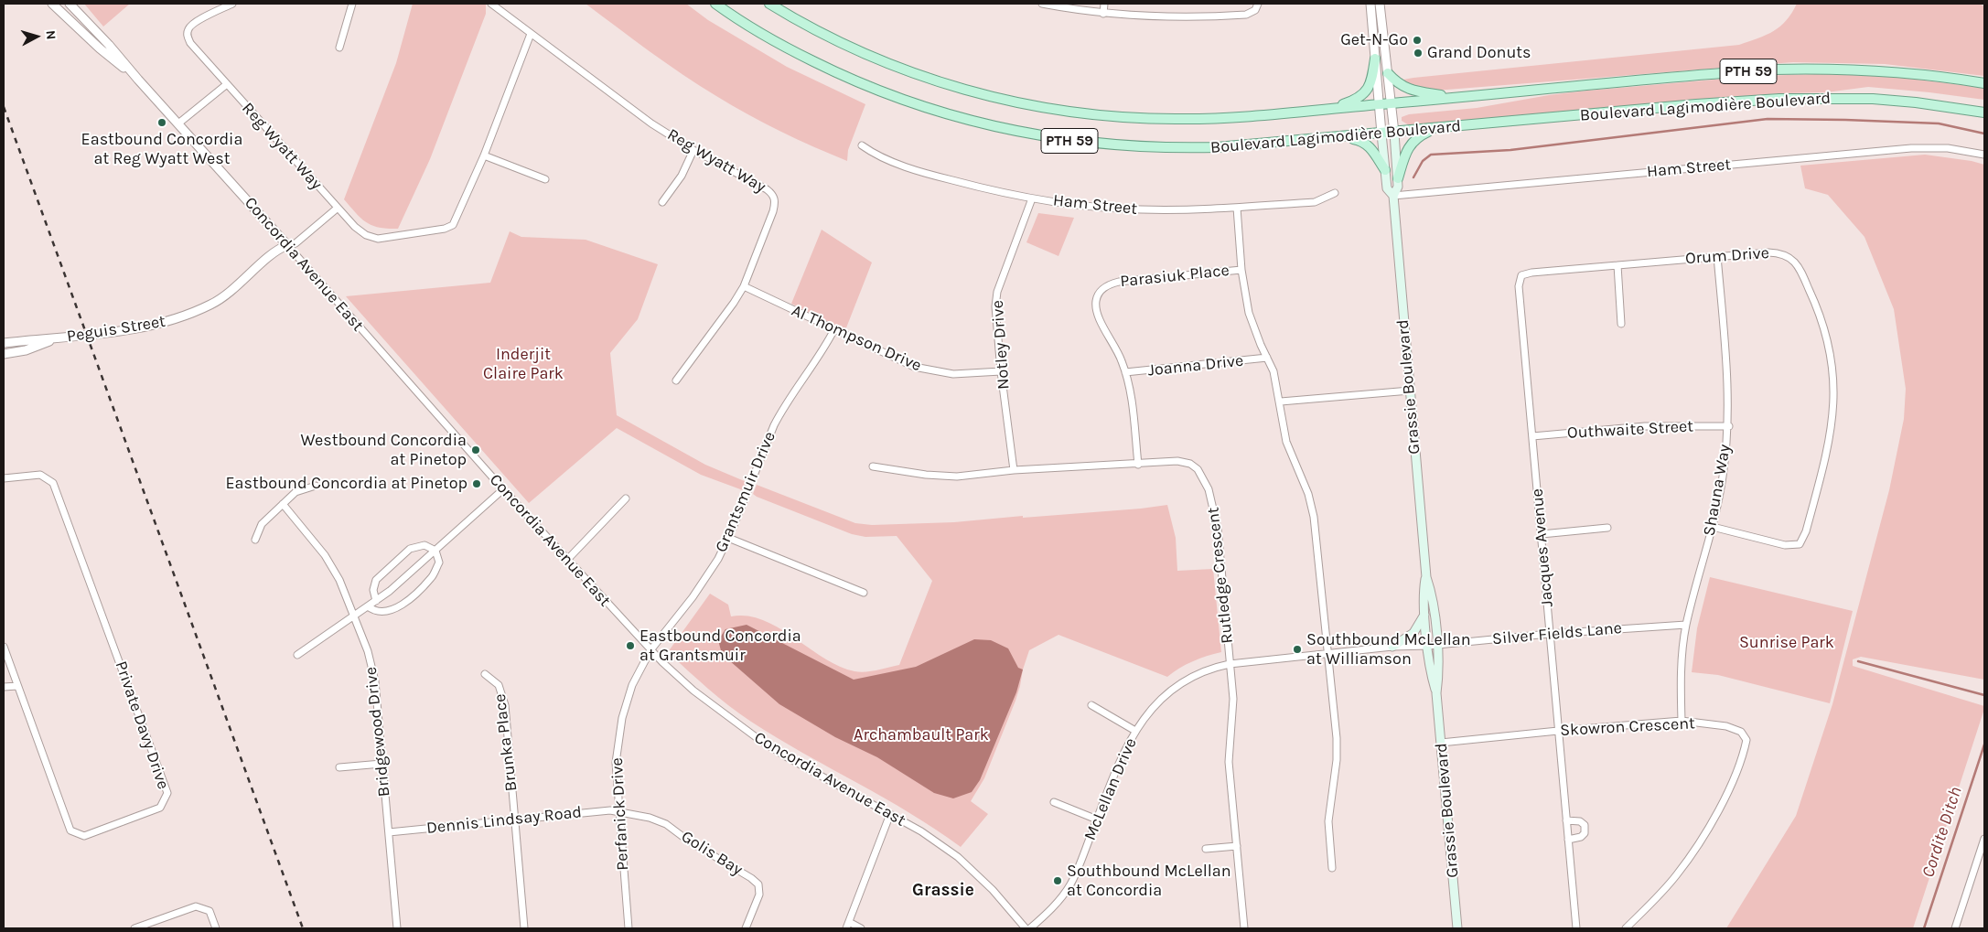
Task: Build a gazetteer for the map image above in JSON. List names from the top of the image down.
{
  "streets": {
    "main road": ["PTH 59", "Boulevard Lagimodière Boulevard", "Grassie Boulevard"],
    "street": [
      "Reg Wyatt Way",
      "Ham Street",
      "Orum Drive",
      "Concordia Avenue East",
      "Parasiuk Place",
      "Peguis Street",
      "Al Thompson Drive",
      "Notley Drive",
      "Joanna Drive",
      "Outhwaite Street",
      "Shauna Way",
      "Grantsmuir Drive",
      "Jacques Avenue",
      "Rutledge Crescent",
      "Silver Fields Lane",
      "Private Davy Drive",
      "Skowron Crescent",
      "Bridgewood Drive",
      "Brunka Place",
      "McLellan Drive",
      "Perfanick Drive",
      "Dennis Lindsay Road",
      "Golis Bay"
    ]
  },
  "crossings": [
    ["Boulevard Lagimodière Boulevard", "Grassie Boulevard"],
    ["Reg Wyatt Way", "Al Thompson Drive"],
    ["Ham Street", "Notley Drive"],
    ["Ham Street", "Grassie Boulevard"],
    ["Orum Drive", "Shauna Way"],
    ["Orum Drive", "Jacques Avenue"],
    ["Concordia Avenue East", "Peguis Street"],
    ["Concordia Avenue East", "Grantsmuir Drive"],
    ["Concordia Avenue East", "Perfanick Drive"],
    ["Parasiuk Place", "Joanna Drive"],
    ["Parasiuk Place", "Rutledge Crescent"],
    ["Al Thompson Drive", "Notley Drive"],
    ["Al Thompson Drive", "Grantsmuir Drive"],
    ["Notley Drive", "Rutledge Crescent"],
    ["Grassie Boulevard", "Silver Fields Lane"],
    ["Grassie Boulevard", "Skowron Crescent"],
    ["Grassie Boulevard", "McLellan Drive"],
    ["Outhwaite Street", "Shauna Way"],
    ["Outhwaite Street", "Jacques Avenue"],
    ["Shauna Way", "Silver Fields Lane"],
    ["Shauna Way", "Skowron Crescent"],
    ["Grantsmuir Drive", "Perfanick Drive"],
    ["Jacques Avenue", "Silver Fields Lane"],
    ["Jacques Avenue", "Skowron Crescent"],
    ["Rutledge Crescent", "McLellan Drive"],
    ["Silver Fields Lane", "McLellan Drive"],
    ["Bridgewood Drive", "Dennis Lindsay Road"],
    ["Brunka Place", "Dennis Lindsay Road"],
    ["Perfanick Drive", "Dennis Lindsay Road"],
    ["Perfanick Drive", "Golis Bay"],
    ["Dennis Lindsay Road", "Golis Bay"]
  ],
  "districts": ["Grassie"],
  "water": ["Cordite Ditch"],
  "parks": ["Inderjit Claire Park", "Sunrise Park", "Archambault Park"],
  "places": [
    "Get-N-Go",
    "Grand Donuts",
    "Eastbound Concordia at Reg Wyatt West",
    "Westbound Concordia at Pinetop",
    "Eastbound Concordia at Pinetop",
    "Eastbound Concordia at Grantsmuir",
    "Southbound McLellan at Williamson",
    "Southbound McLellan at Concordia"
  ],
  "north": "right"
}
